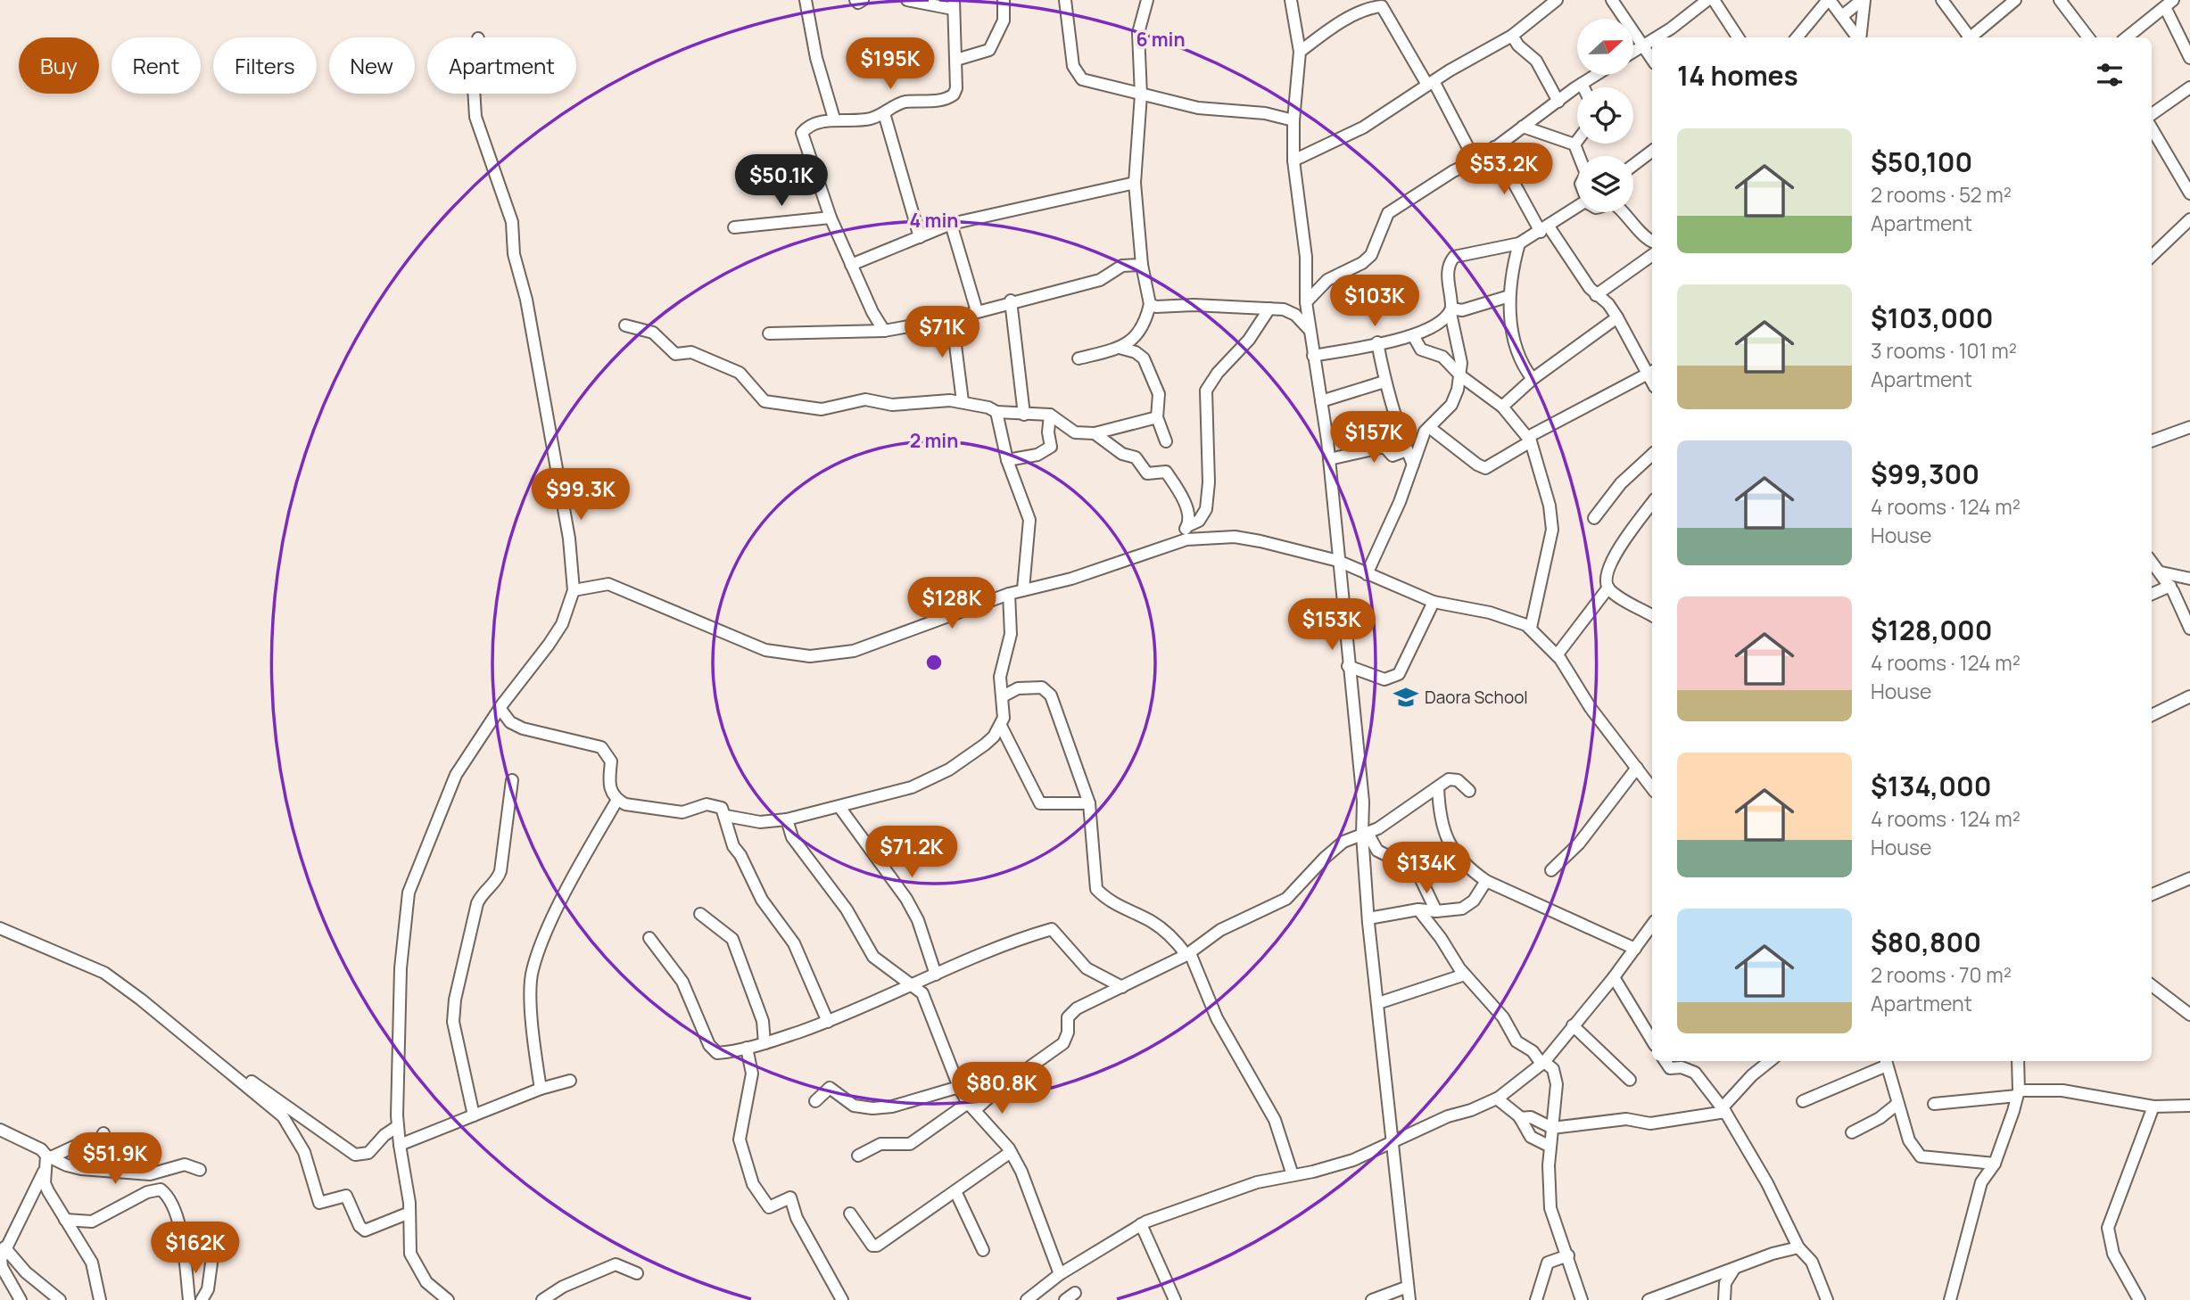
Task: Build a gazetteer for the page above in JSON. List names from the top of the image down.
{
  "places": {
    "school or university": ["Daora School"]
  },
  "north": "right",
  "page": {
    "price": [
      "$195K",
      "$53.2K",
      "$50.1K",
      "$103K",
      "$71K",
      "$157K",
      "$99.3K",
      "$128K",
      "$153K",
      "$71.2K",
      "$134K",
      "$80.8K",
      "$51.9K",
      "$162K"
    ],
    "chip": [
      "Buy",
      "Rent",
      "Filters",
      "New",
      "Apartment"
    ],
    "heading": "14 homes",
    "list": [
      {
        "name": "$50,100",
        "note": "2 rooms · 52 m² · Apartment"
      },
      {
        "name": "$103,000",
        "note": "3 rooms · 101 m² · Apartment"
      },
      {
        "name": "$99,300",
        "note": "4 rooms · 124 m² · House"
      },
      {
        "name": "$128,000",
        "note": "4 rooms · 124 m² · House"
      },
      {
        "name": "$134,000",
        "note": "4 rooms · 124 m² · House"
      },
      {
        "name": "$80,800",
        "note": "2 rooms · 70 m² · Apartment"
      }
    ]
  },
  "rings": ["6 min", "4 min", "2 min"]
}
